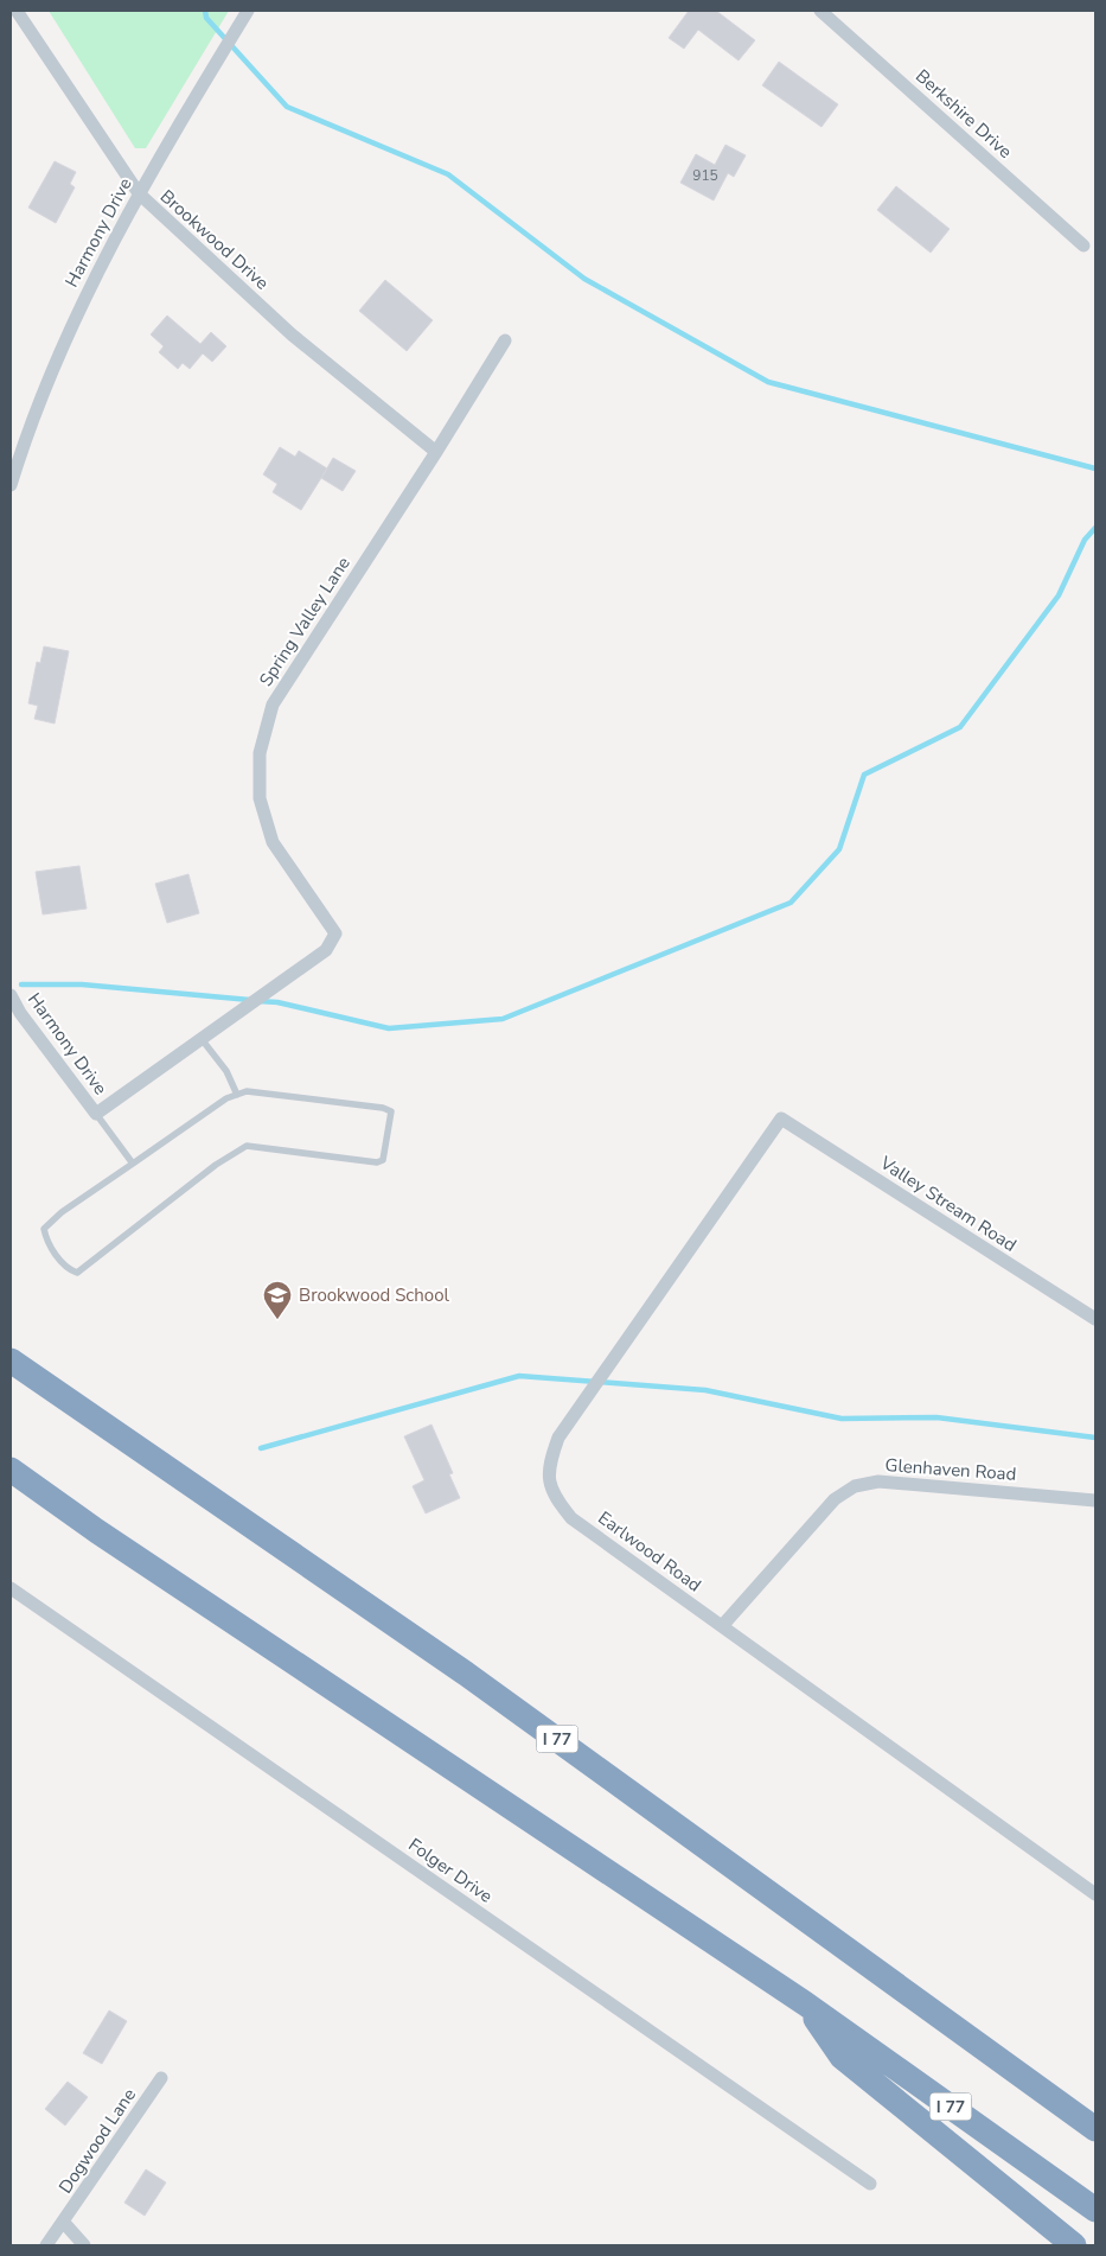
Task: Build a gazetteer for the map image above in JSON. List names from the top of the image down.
{
  "streets": {
    "highway": ["I 77"],
    "street": [
      "Berkshire Drive",
      "Harmony Drive",
      "Brookwood Drive",
      "Spring Valley Lane",
      "Valley Stream Road",
      "Glenhaven Road",
      "Earlwood Road",
      "Folger Drive",
      "Dogwood Lane"
    ]
  },
  "crossings": [
    ["Harmony Drive", "Brookwood Drive"],
    ["Harmony Drive", "Spring Valley Lane"],
    ["Brookwood Drive", "Spring Valley Lane"],
    ["Valley Stream Road", "Earlwood Road"],
    ["Glenhaven Road", "Earlwood Road"]
  ],
  "places": {
    "school or university": ["Brookwood School"]
  },
  "house_numbers": ["915"]
}
